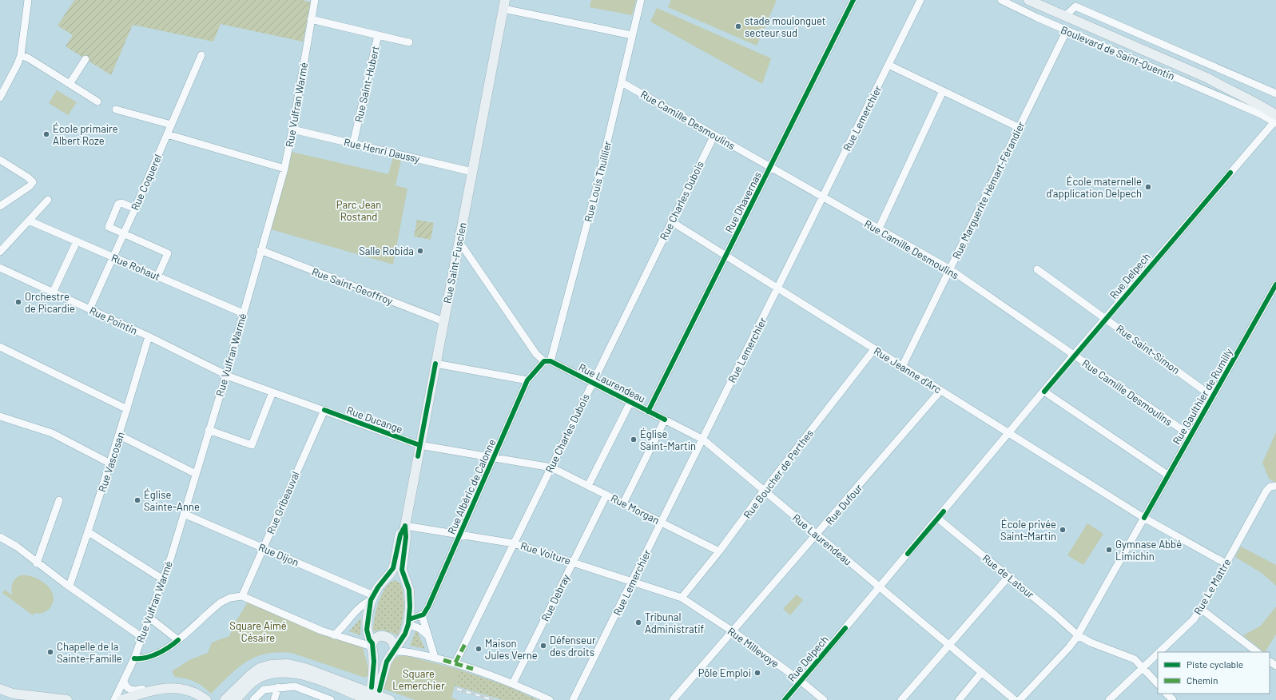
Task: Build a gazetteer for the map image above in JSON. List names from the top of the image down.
{
  "streets": {
    "main road": ["Boulevard de Saint-Quentin", "Rue Saint-Fuscien"],
    "street": [
      "Rue Saint-Hubert",
      "Rue Vulfran Warmé",
      "Rue Lemerchier",
      "Rue Camille Desmoulins",
      "Rue Henri Daussy",
      "Rue Louis Thuillier",
      "Rue Coquerel",
      "Rue Marguerite Hémart-Férandier",
      "Rue Charles Dubois",
      "Rue Dhavernas",
      "Rue Rohaut",
      "Rue Delpech",
      "Rue Saint-Geoffroy",
      "Rue Pointin",
      "Rue Saint-Simon",
      "Rue Jeanne d'Arc",
      "Rue Laurendeau",
      "Rue Gaulthier de Rumilly",
      "Rue Ducange",
      "Rue Vascosan",
      "Rue Boucher de Perthes",
      "Rue Albéric de Calonne",
      "Rue Gribeauval",
      "Rue Dufour",
      "Rue Morgan",
      "Rue Voiture",
      "Rue Dijon",
      "Rue de Latour",
      "Rue Le Mattre",
      "Rue Debray",
      "Rue Millevoye"
    ]
  },
  "crossings": [
    ["Boulevard de Saint-Quentin", "Rue Marguerite Hémart-Férandier"],
    ["Boulevard de Saint-Quentin", "Rue Delpech"],
    ["Rue Saint-Hubert", "Rue Vulfran Warmé"],
    ["Rue Saint-Hubert", "Rue Henri Daussy"],
    ["Rue Vulfran Warmé", "Rue Henri Daussy"],
    ["Rue Vulfran Warmé", "Rue Rohaut"],
    ["Rue Vulfran Warmé", "Rue Saint-Geoffroy"],
    ["Rue Vulfran Warmé", "Rue Pointin"],
    ["Rue Vulfran Warmé", "Rue Ducange"],
    ["Rue Vulfran Warmé", "Rue Dijon"],
    ["Rue Lemerchier", "Rue Camille Desmoulins"],
    ["Rue Lemerchier", "Rue Jeanne d'Arc"],
    ["Rue Lemerchier", "Rue Laurendeau"],
    ["Rue Lemerchier", "Rue Morgan"],
    ["Rue Lemerchier", "Rue Voiture"],
    ["Rue Camille Desmoulins", "Rue Louis Thuillier"],
    ["Rue Camille Desmoulins", "Rue Marguerite Hémart-Férandier"],
    ["Rue Camille Desmoulins", "Rue Charles Dubois"],
    ["Rue Camille Desmoulins", "Rue Dhavernas"],
    ["Rue Camille Desmoulins", "Rue Delpech"],
    ["Rue Camille Desmoulins", "Rue Gaulthier de Rumilly"],
    ["Rue Henri Daussy", "Rue Saint-Fuscien"],
    ["Rue Louis Thuillier", "Rue Laurendeau"],
    ["Rue Louis Thuillier", "Rue Albéric de Calonne"],
    ["Rue Coquerel", "Rue Rohaut"],
    ["Rue Coquerel", "Rue Pointin"],
    ["Rue Marguerite Hémart-Férandier", "Rue Jeanne d'Arc"],
    ["Rue Charles Dubois", "Rue Jeanne d'Arc"],
    ["Rue Charles Dubois", "Rue Laurendeau"],
    ["Rue Charles Dubois", "Rue Morgan"],
    ["Rue Charles Dubois", "Rue Voiture"],
    ["Rue Dhavernas", "Rue Jeanne d'Arc"],
    ["Rue Dhavernas", "Rue Laurendeau"],
    ["Rue Saint-Fuscien", "Rue Saint-Geoffroy"],
    ["Rue Saint-Fuscien", "Rue Laurendeau"],
    ["Rue Saint-Fuscien", "Rue Ducange"],
    ["Rue Saint-Fuscien", "Rue Voiture"],
    ["Rue Delpech", "Rue Saint-Simon"],
    ["Rue Delpech", "Rue Jeanne d'Arc"],
    ["Rue Delpech", "Rue Laurendeau"],
    ["Rue Delpech", "Rue de Latour"],
    ["Rue Delpech", "Rue Millevoye"],
    ["Rue Pointin", "Rue Ducange"],
    ["Rue Pointin", "Rue Vascosan"],
    ["Rue Saint-Simon", "Rue Gaulthier de Rumilly"],
    ["Rue Jeanne d'Arc", "Rue Gaulthier de Rumilly"],
    ["Rue Jeanne d'Arc", "Rue Boucher de Perthes"],
    ["Rue Jeanne d'Arc", "Rue Dufour"],
    ["Rue Jeanne d'Arc", "Rue Le Mattre"],
    ["Rue Laurendeau", "Rue Boucher de Perthes"],
    ["Rue Laurendeau", "Rue Albéric de Calonne"],
    ["Rue Laurendeau", "Rue Dufour"],
    ["Rue Gaulthier de Rumilly", "Rue de Latour"],
    ["Rue Ducange", "Rue Albéric de Calonne"],
    ["Rue Ducange", "Rue Gribeauval"],
    ["Rue Ducange", "Rue Morgan"],
    ["Rue Boucher de Perthes", "Rue Morgan"],
    ["Rue Boucher de Perthes", "Rue Voiture"],
    ["Rue Boucher de Perthes", "Rue Millevoye"],
    ["Rue Albéric de Calonne", "Rue Morgan"],
    ["Rue Albéric de Calonne", "Rue Voiture"],
    ["Rue Gribeauval", "Rue Dijon"],
    ["Rue Dufour", "Rue Millevoye"],
    ["Rue Morgan", "Rue Debray"],
    ["Rue Voiture", "Rue Debray"],
    ["Rue Voiture", "Rue Millevoye"],
    ["Rue de Latour", "Rue Le Mattre"]
  ],
  "parks": ["Parc Jean Rostand", "Square Aimé Césaire", "Square Lemerchier"],
  "places": [
    "stade moulonguet secteur sud",
    "École primaire Albert Roze",
    "École maternelle d'application Delpech",
    "Salle Robida",
    "Orchestre de Picardie",
    "Église Saint-Martin",
    "Église Sainte-Anne",
    "École privée Saint-Martin",
    "Gymnase Abbé Limichin",
    "Tribunal Administratif",
    "Défenseur des droits",
    "Maison Jules Verne",
    "Chapelle de la Sainte-Famille",
    "Pôle Emploi"
  ],
  "legend": ["Piste cyclable", "Chemin"]
}
